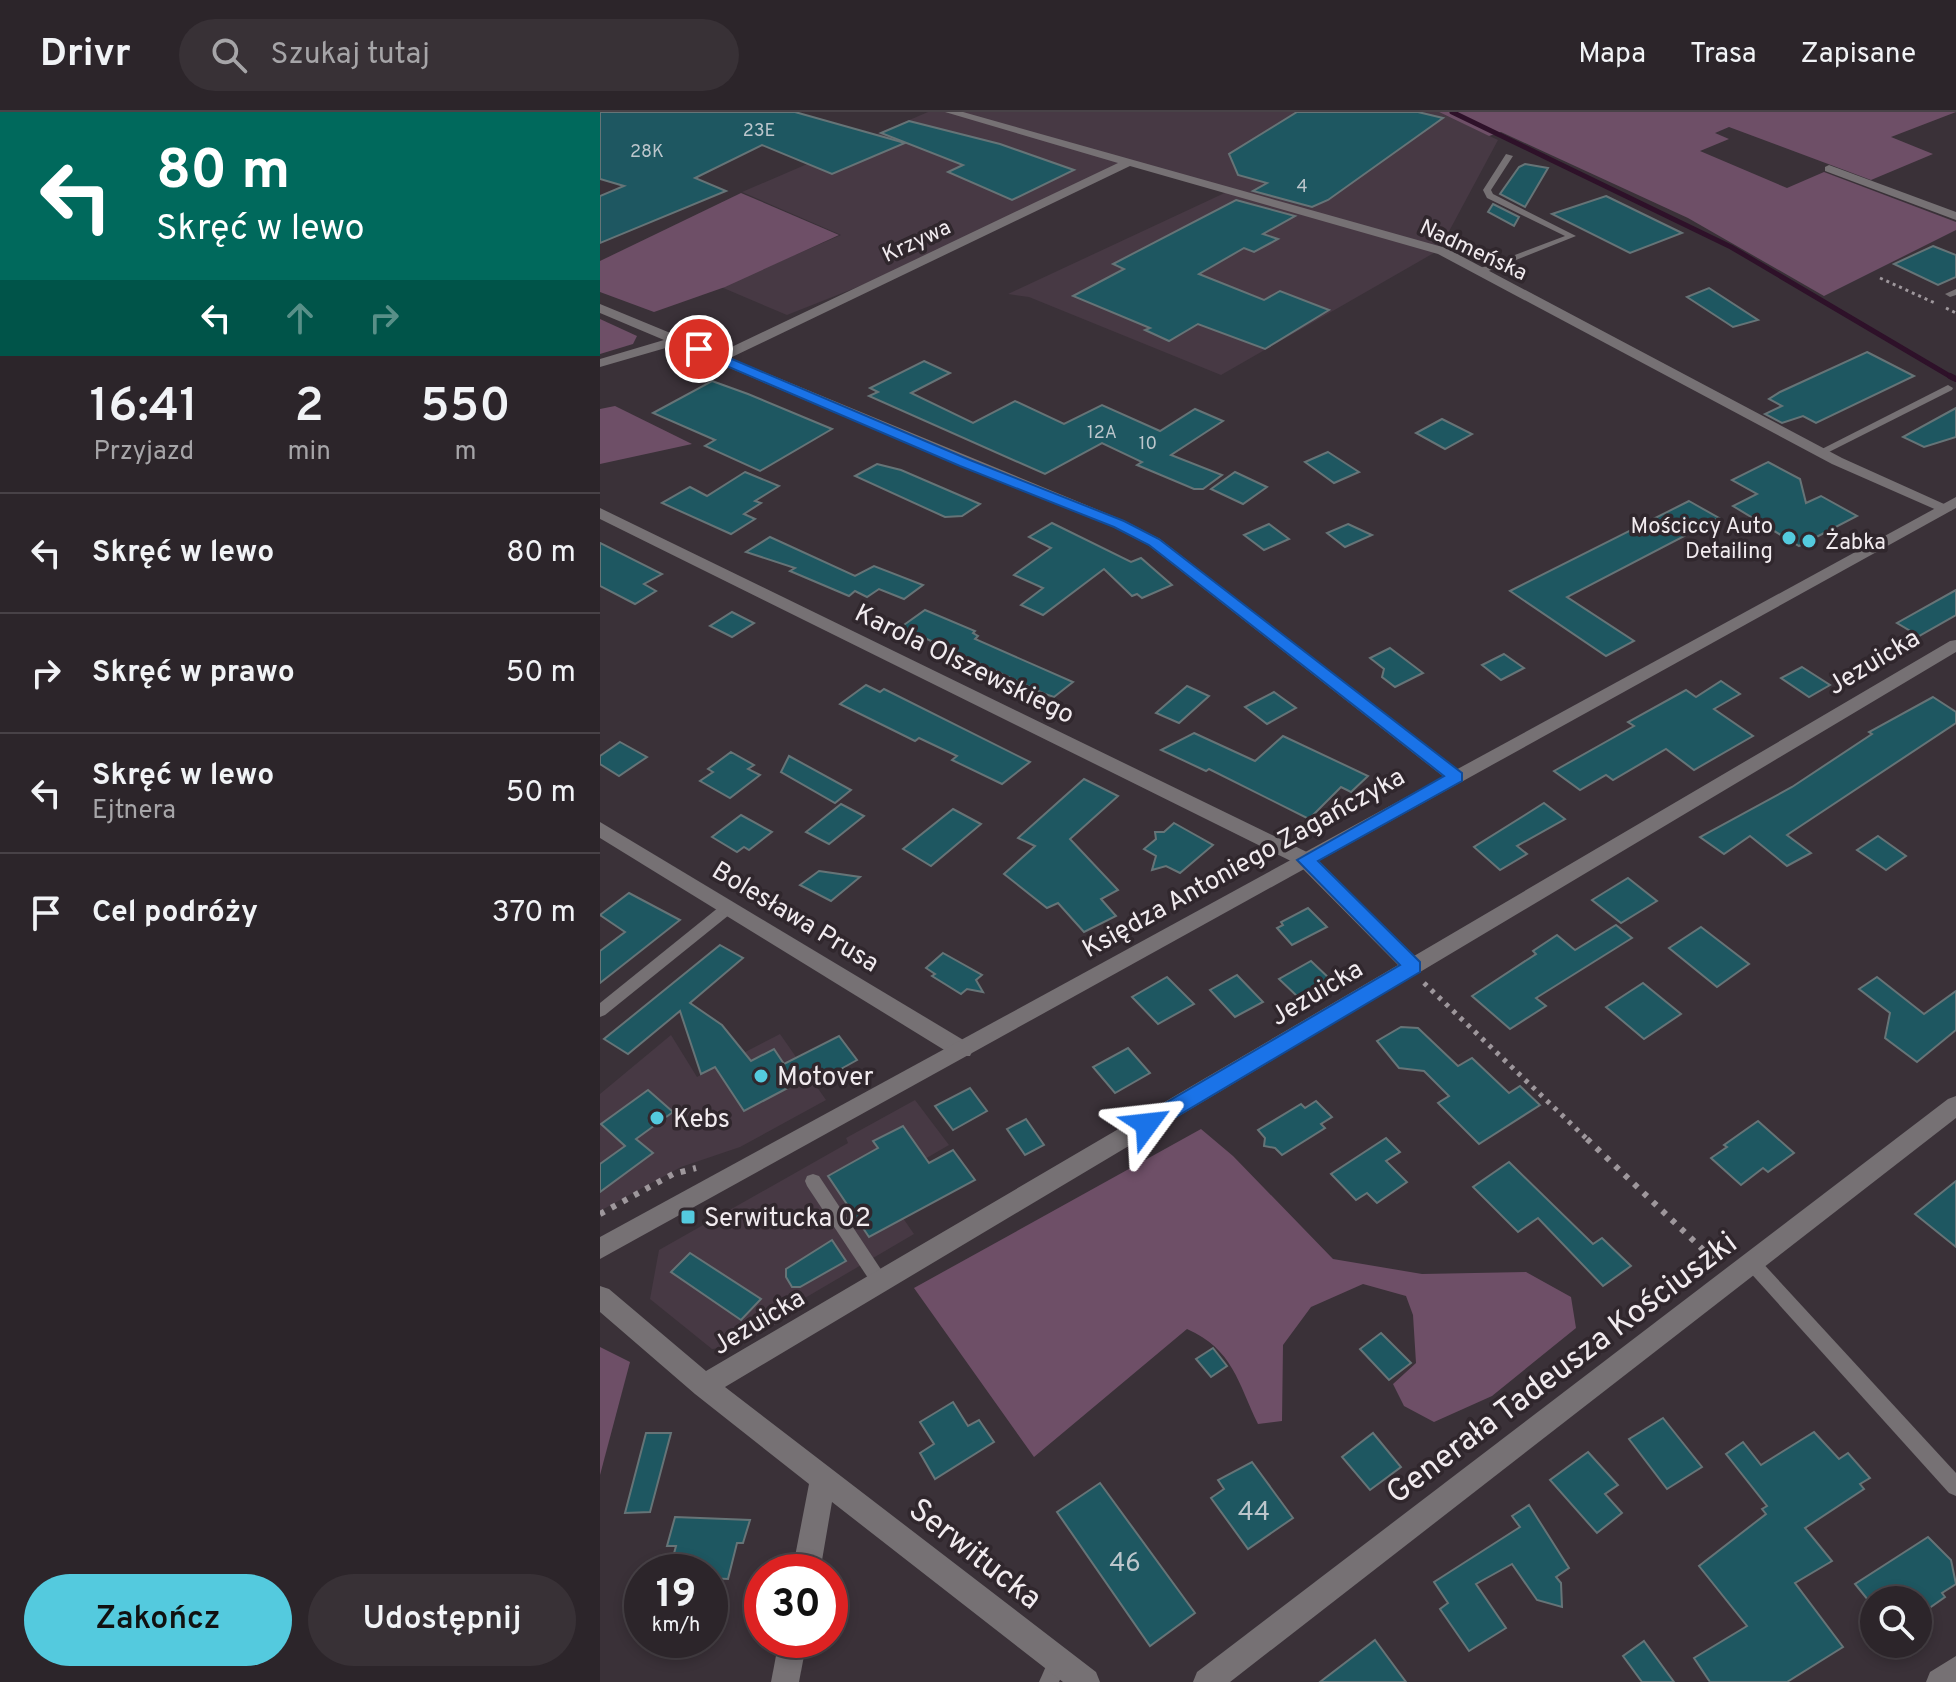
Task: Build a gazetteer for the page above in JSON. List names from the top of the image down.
{
  "streets": {
    "street": [
      "Krzywa",
      "Nadmeńska",
      "Jezuicka",
      "Karola Olszewskiego",
      "Księdza Antoniego Zagańczyka",
      "Bolesława Prusa",
      "Generała Tadeusza Kościuszki",
      "Serwitucka"
    ]
  },
  "crossings": [
    ["Krzywa", "Nadmeńska"],
    ["Nadmeńska", "Księdza Antoniego Zagańczyka"],
    ["Jezuicka", "Karola Olszewskiego"],
    ["Jezuicka", "Serwitucka"],
    ["Karola Olszewskiego", "Księdza Antoniego Zagańczyka"],
    ["Księdza Antoniego Zagańczyka", "Bolesława Prusa"]
  ],
  "places": {
    "other": [
      "Mościccy Auto Detailing",
      "Żabka",
      "Motover",
      "Kebs"
    ],
    "transit": ["Serwitucka 02"]
  },
  "house_numbers": [
    "23E",
    "28K",
    "4",
    "12A",
    "10",
    "44",
    "46"
  ],
  "page": {
    "header": "Drivr",
    "search": "Szukaj tutaj",
    "nav": ["Mapa", "Trasa", "Zapisane"],
    "turn": ["80 m", "Skręć w lewo"],
    "eta": [
      "16:41",
      "Przyjazd",
      "2",
      "min",
      "550",
      "m"
    ],
    "list": [
      {
        "name": "Skręć w lewo",
        "value": "80 m"
      },
      {
        "name": "Skręć w prawo",
        "value": "50 m"
      },
      {
        "name": "Skręć w lewo",
        "note": "Ejtnera",
        "value": "50 m"
      },
      {
        "name": "Cel podróży",
        "value": "370 m"
      }
    ],
    "speed": "19 km/h",
    "limit": "30",
    "buttons": ["Zakończ", "Udostępnij"]
  }
}
